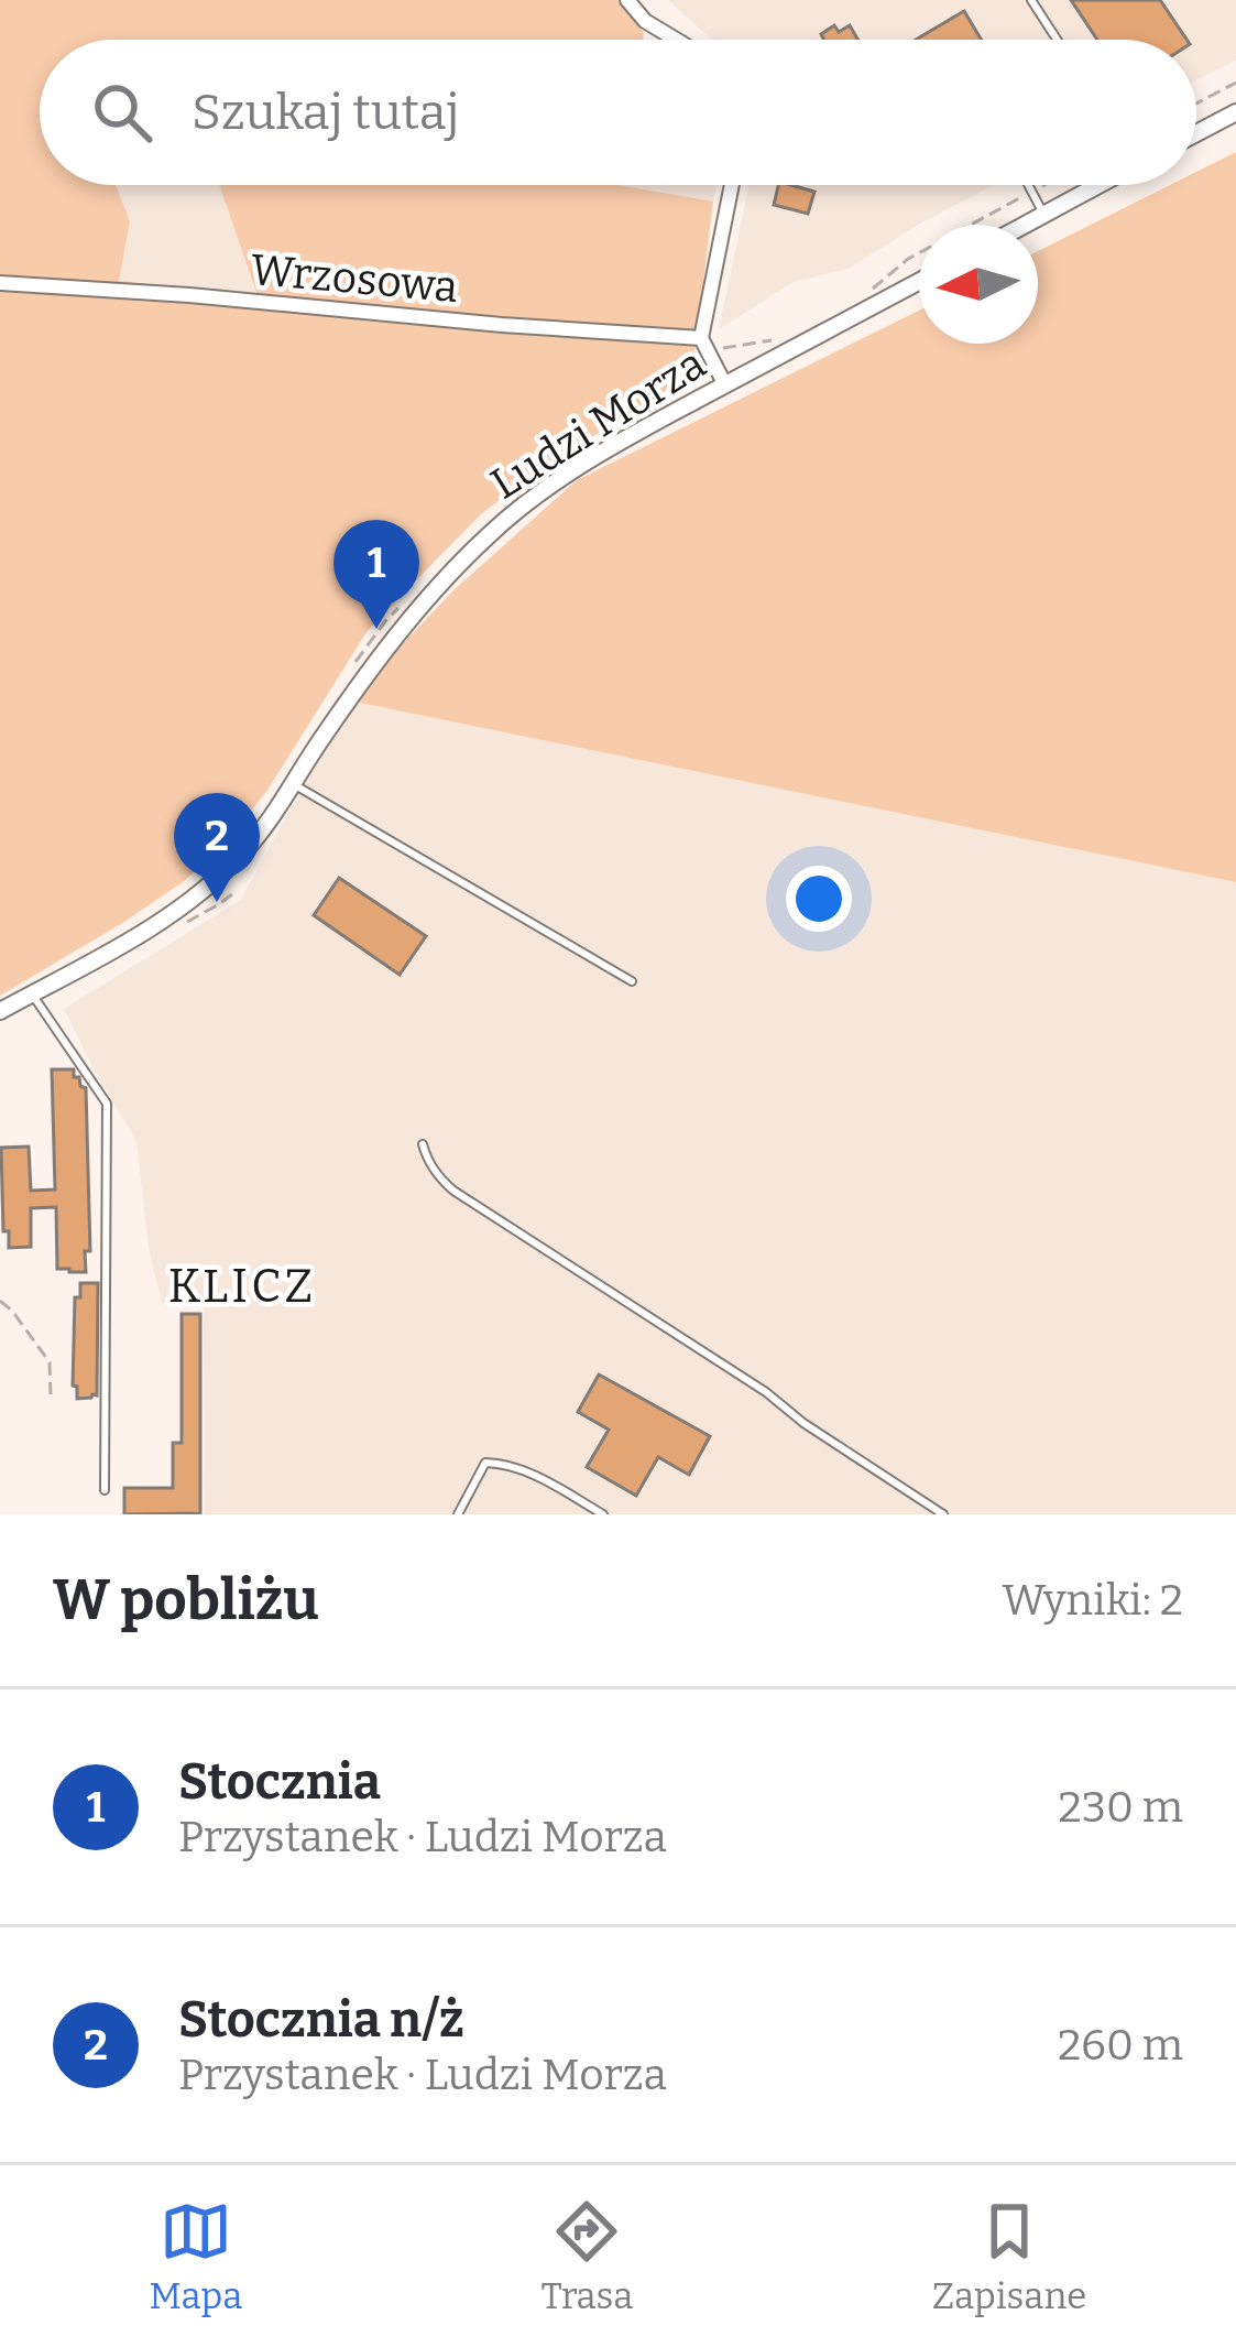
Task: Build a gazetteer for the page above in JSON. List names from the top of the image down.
{
  "streets": {
    "street": ["Wrzosowa", "Ludzi Morza"]
  },
  "districts": ["KLICZ"],
  "north": "left",
  "page": {
    "search": "Szukaj tutaj",
    "pins": ["1", "2"],
    "heading": ["W pobliżu", "Wyniki: 2"],
    "list": [
      {
        "mark": "1",
        "name": "Stocznia",
        "note": "Przystanek · Ludzi Morza",
        "value": "230 m"
      },
      {
        "mark": "2",
        "name": "Stocznia n/ż",
        "note": "Przystanek · Ludzi Morza",
        "value": "260 m"
      }
    ],
    "nav": ["Mapa", "Trasa", "Zapisane"]
  }
}
